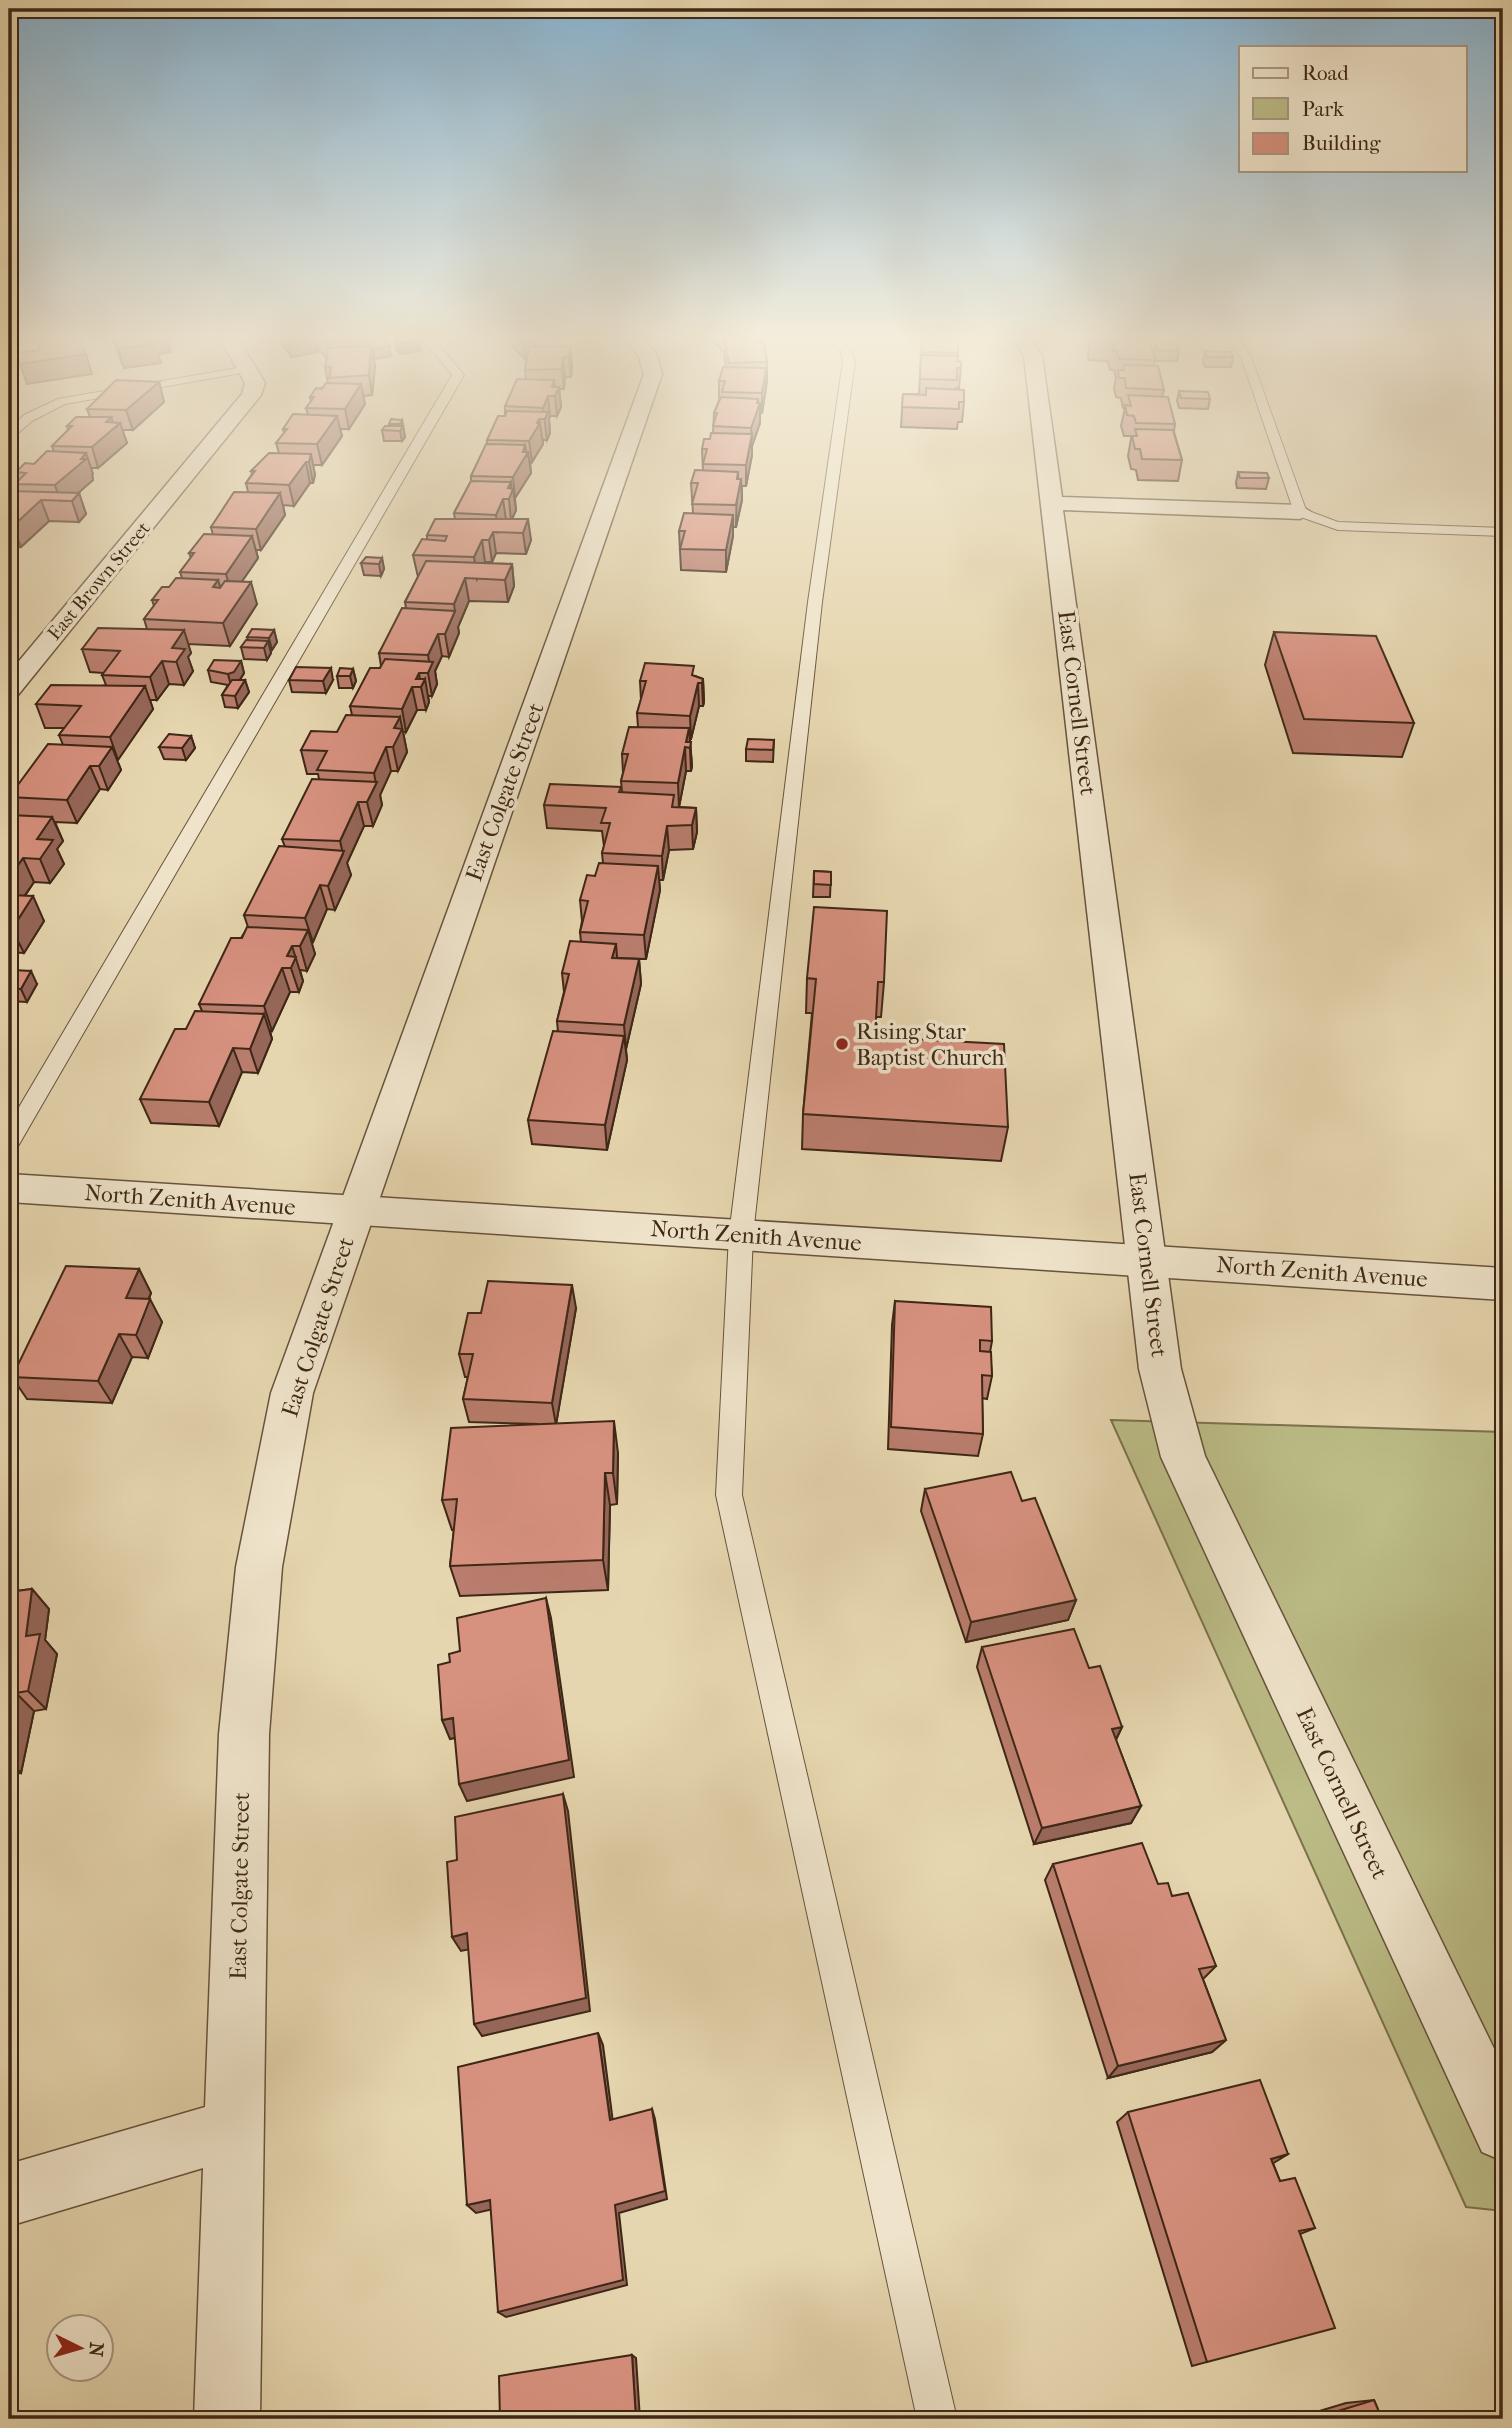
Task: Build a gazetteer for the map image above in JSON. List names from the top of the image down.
{
  "streets": {
    "street": [
      "East Brown Street",
      "East Cornell Street",
      "East Colgate Street",
      "North Zenith Avenue"
    ]
  },
  "crossings": [
    ["East Cornell Street", "North Zenith Avenue"],
    ["East Colgate Street", "North Zenith Avenue"]
  ],
  "places": ["Rising Star Baptist Church"],
  "legend": ["Road", "Park", "Building"],
  "north": "right"
}
